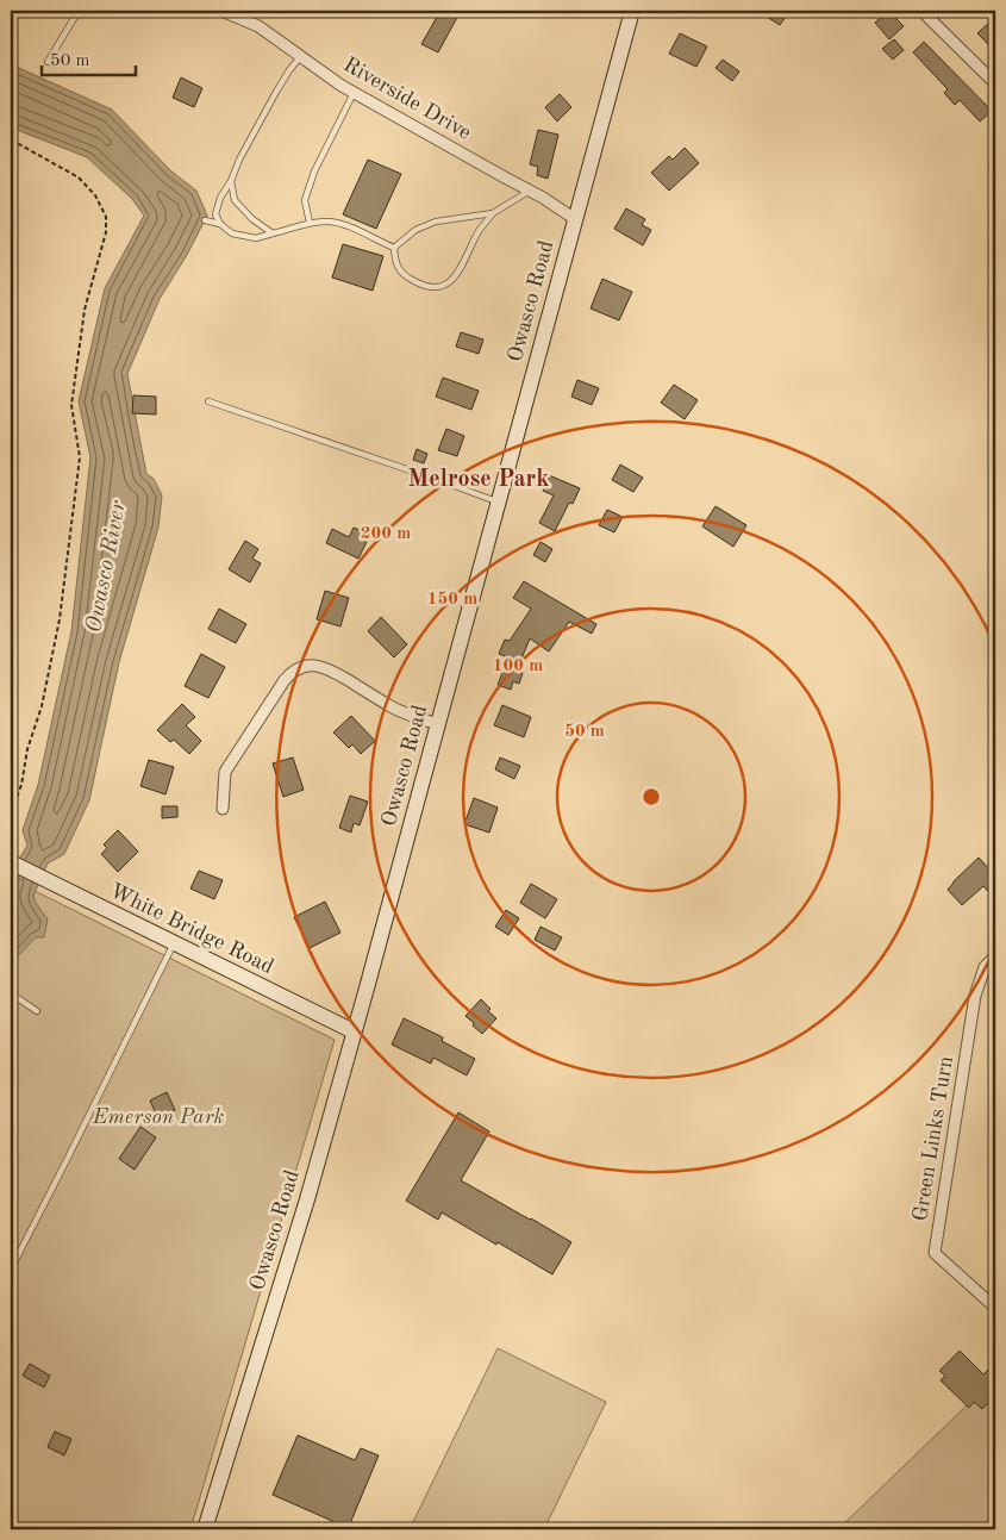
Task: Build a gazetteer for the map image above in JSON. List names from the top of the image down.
{
  "streets": {
    "main road": ["Owasco Road", "White Bridge Road"],
    "street": ["Riverside Drive", "Green Links Turn"]
  },
  "crossings": [
    ["Riverside Drive", "Owasco Road"],
    ["Owasco Road", "White Bridge Road"]
  ],
  "districts": ["Melrose Park"],
  "water": ["Owasco River"],
  "parks": ["Emerson Park"],
  "scale_bar": "50 m",
  "rings": [
    "200 m",
    "150 m",
    "100 m",
    "50 m"
  ]
}
